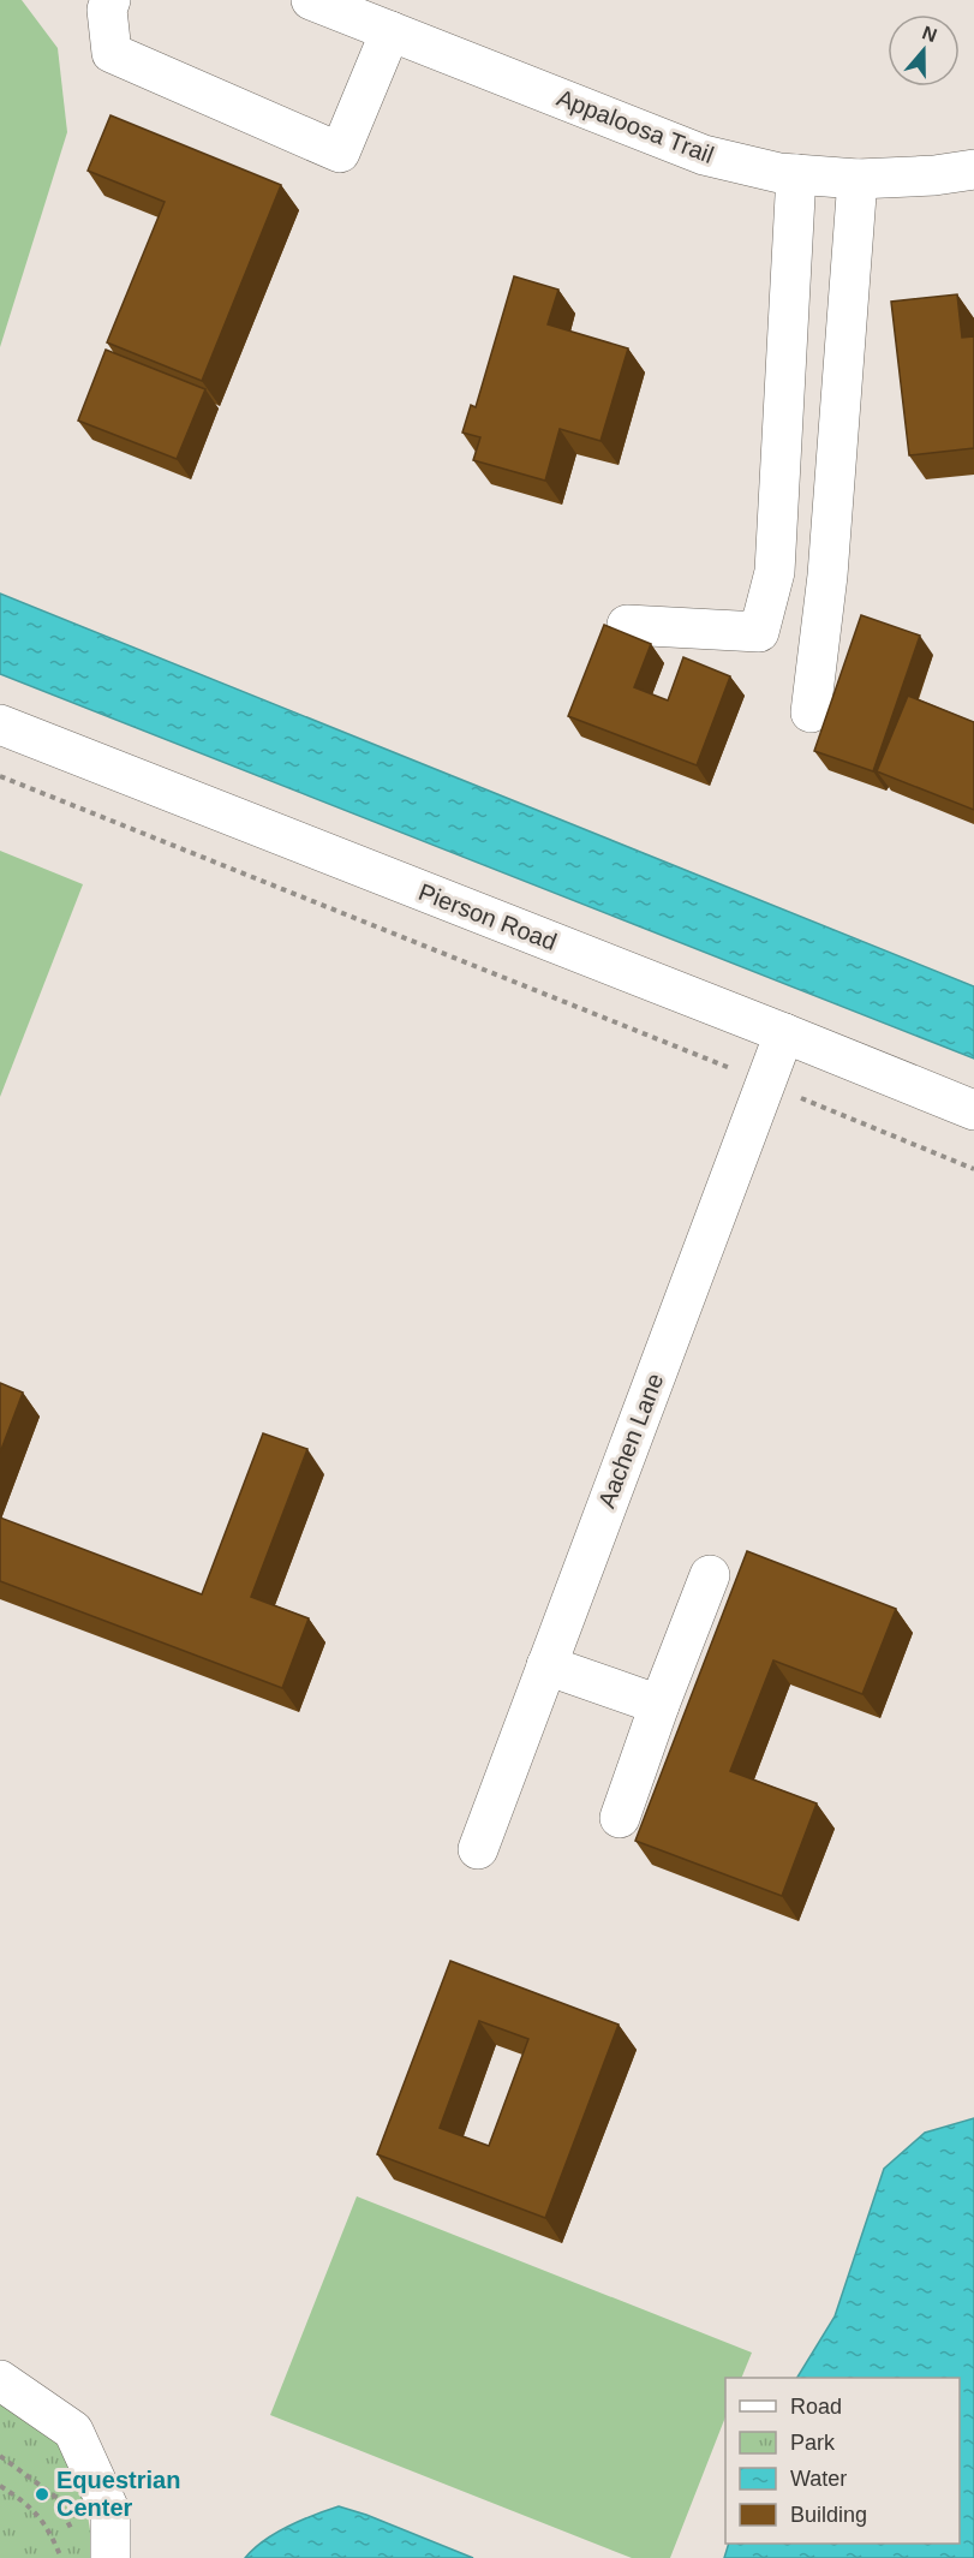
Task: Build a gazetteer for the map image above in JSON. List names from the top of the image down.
{
  "streets": {
    "street": ["Appaloosa Trail", "Pierson Road", "Aachen Lane"]
  },
  "crossings": [
    ["Pierson Road", "Aachen Lane"]
  ],
  "places": ["Equestrian Center"],
  "legend": [
    "Road",
    "Park",
    "Water",
    "Building"
  ],
  "north": "top"
}
